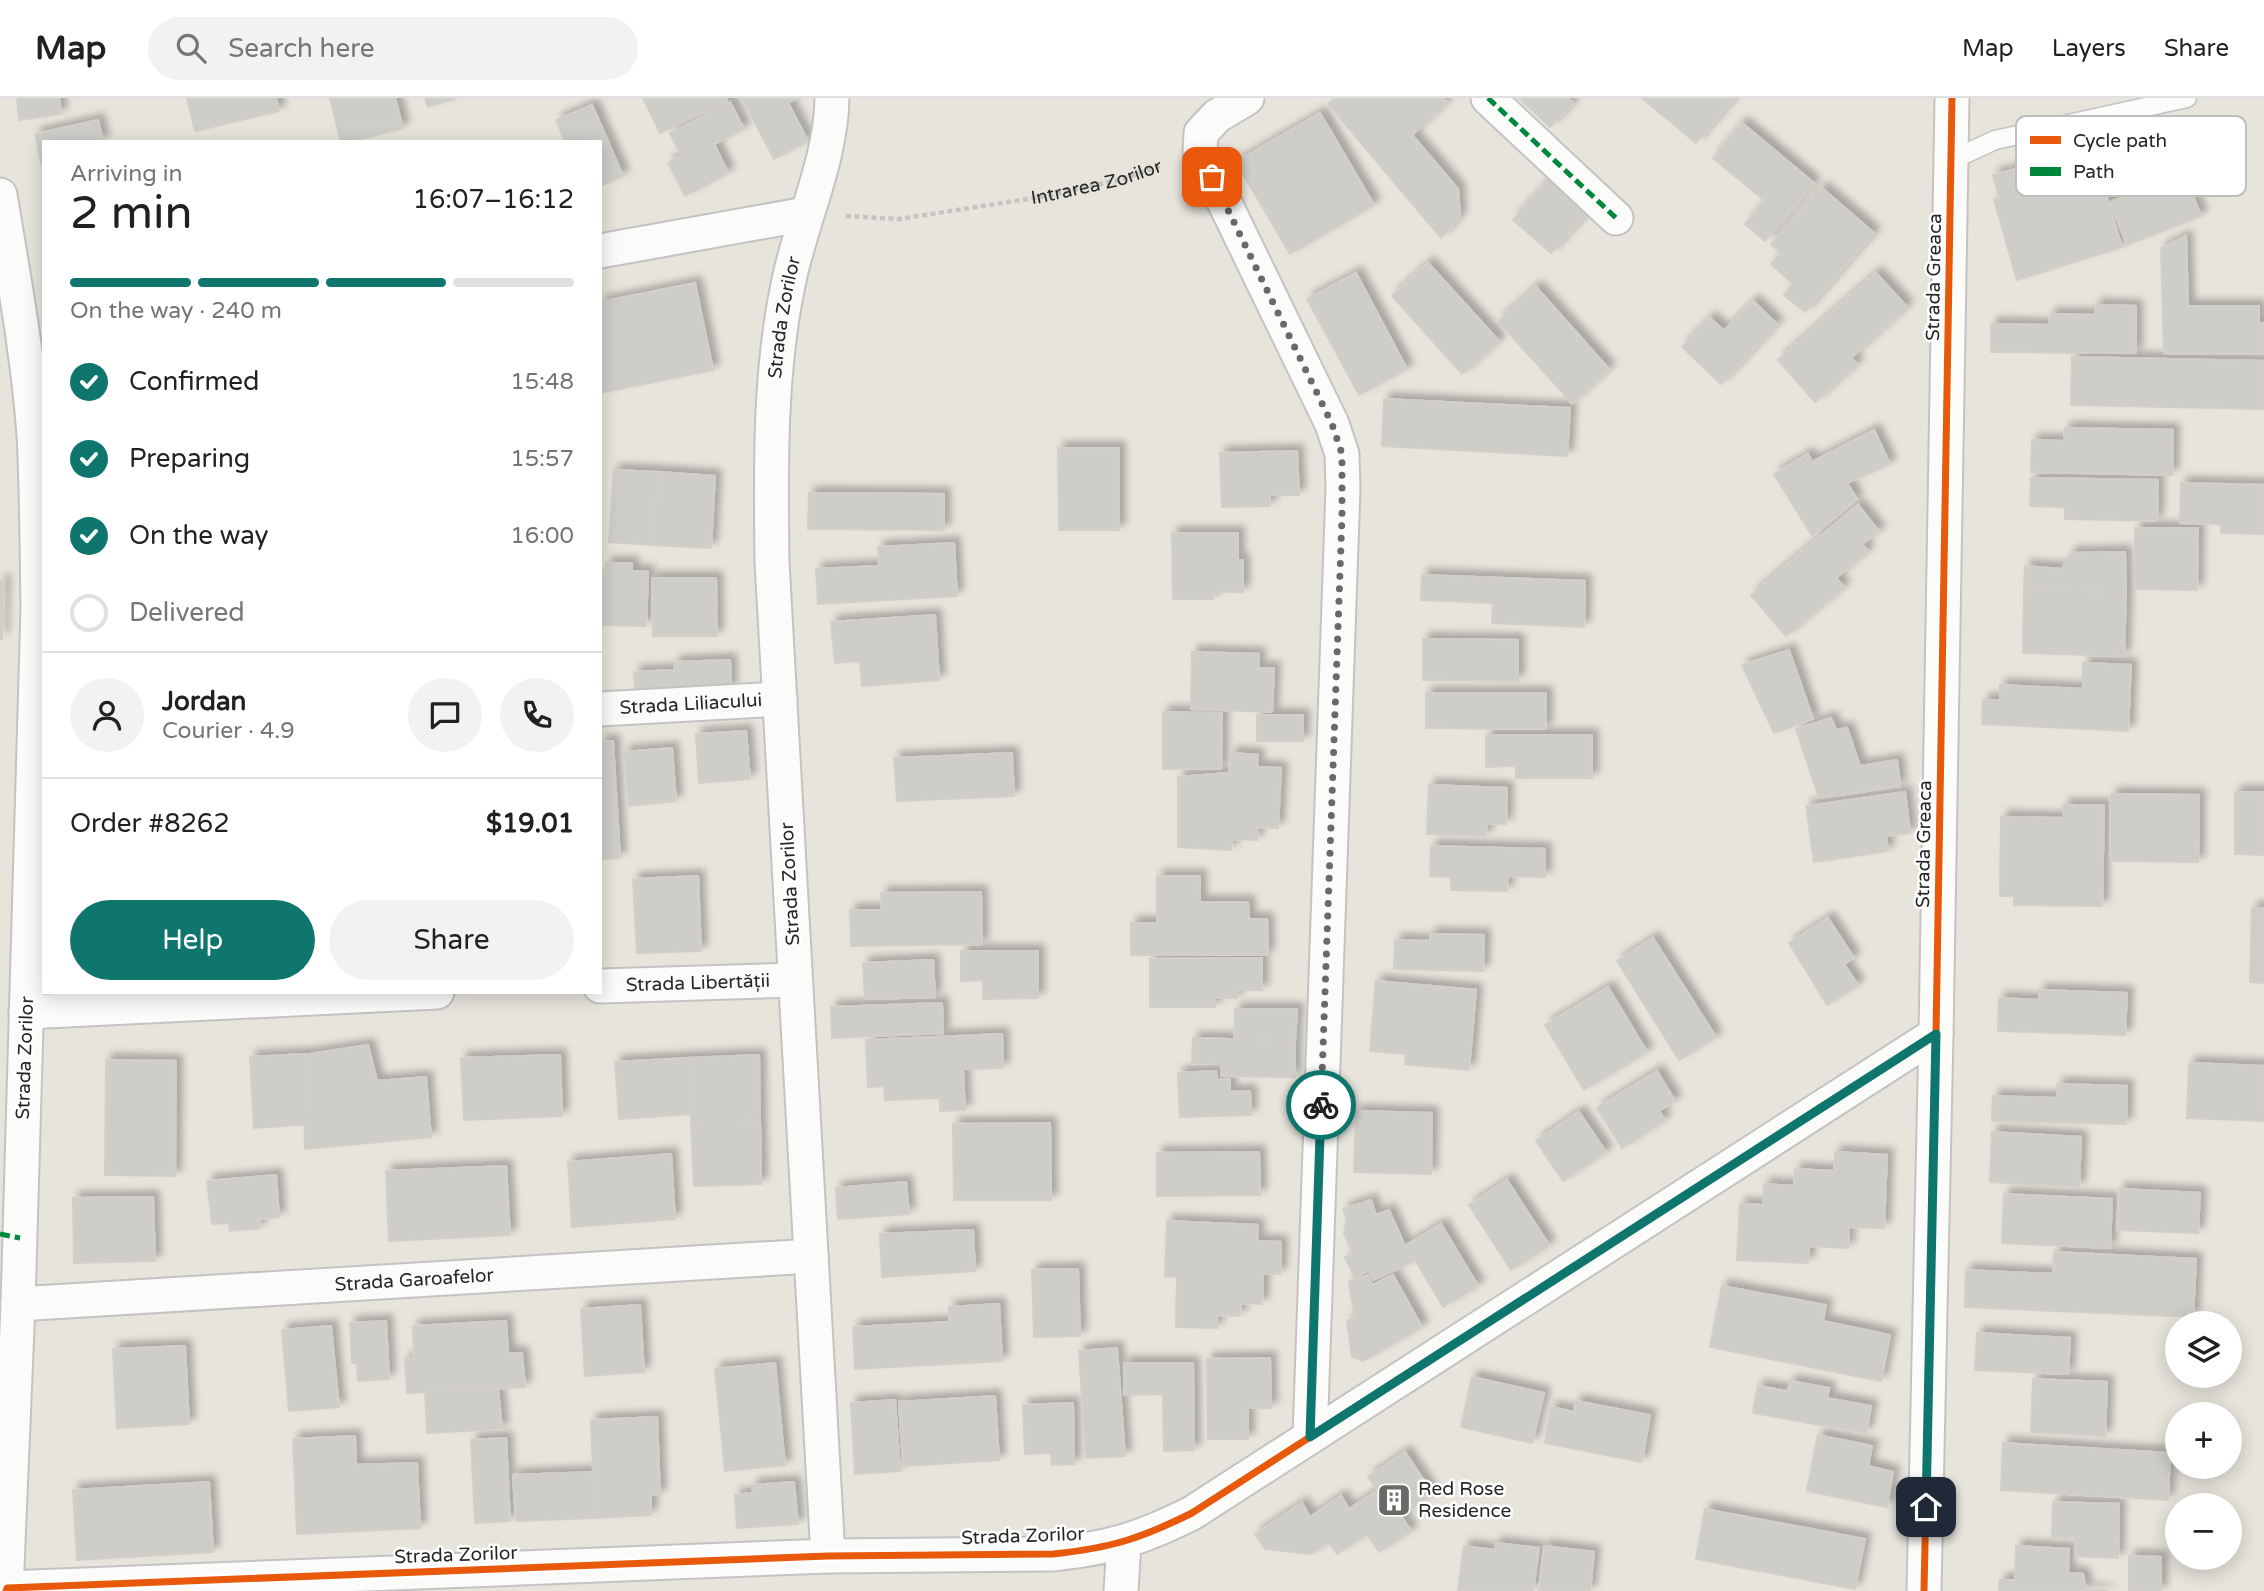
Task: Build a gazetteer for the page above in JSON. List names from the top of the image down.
{
  "streets": {
    "street": [
      "Strada Greaca",
      "Strada Zorilor",
      "Strada Liliacului",
      "Strada Libertății",
      "Strada Garoafelor"
    ],
    "path": ["Intrarea Zorilor"]
  },
  "crossings": [
    ["Intrarea Zorilor", "Strada Zorilor"],
    ["Strada Greaca", "Strada Zorilor"],
    ["Strada Zorilor", "Strada Liliacului"],
    ["Strada Zorilor", "Strada Libertății"],
    ["Strada Zorilor", "Strada Garoafelor"]
  ],
  "places": {
    "building": ["Red Rose Residence"]
  },
  "legend": ["Cycle path", "Path"],
  "page": {
    "header": "Map",
    "search": "Search here",
    "nav": ["Map", "Layers", "Share"],
    "heading": ["2 min", "Arriving in", "16:07–16:12"],
    "panel": [
      "Jordan",
      "Courier · 4.9",
      "Order #8262",
      "$19.01"
    ],
    "bar": "On the way · 240 m",
    "list": [
      ["Confirmed", "15:48"],
      ["Preparing", "15:57"],
      ["On the way", "16:00"],
      "Delivered"
    ],
    "buttons": ["Help", "Share"],
    "map_buttons": ["+", "−"]
  }
}
